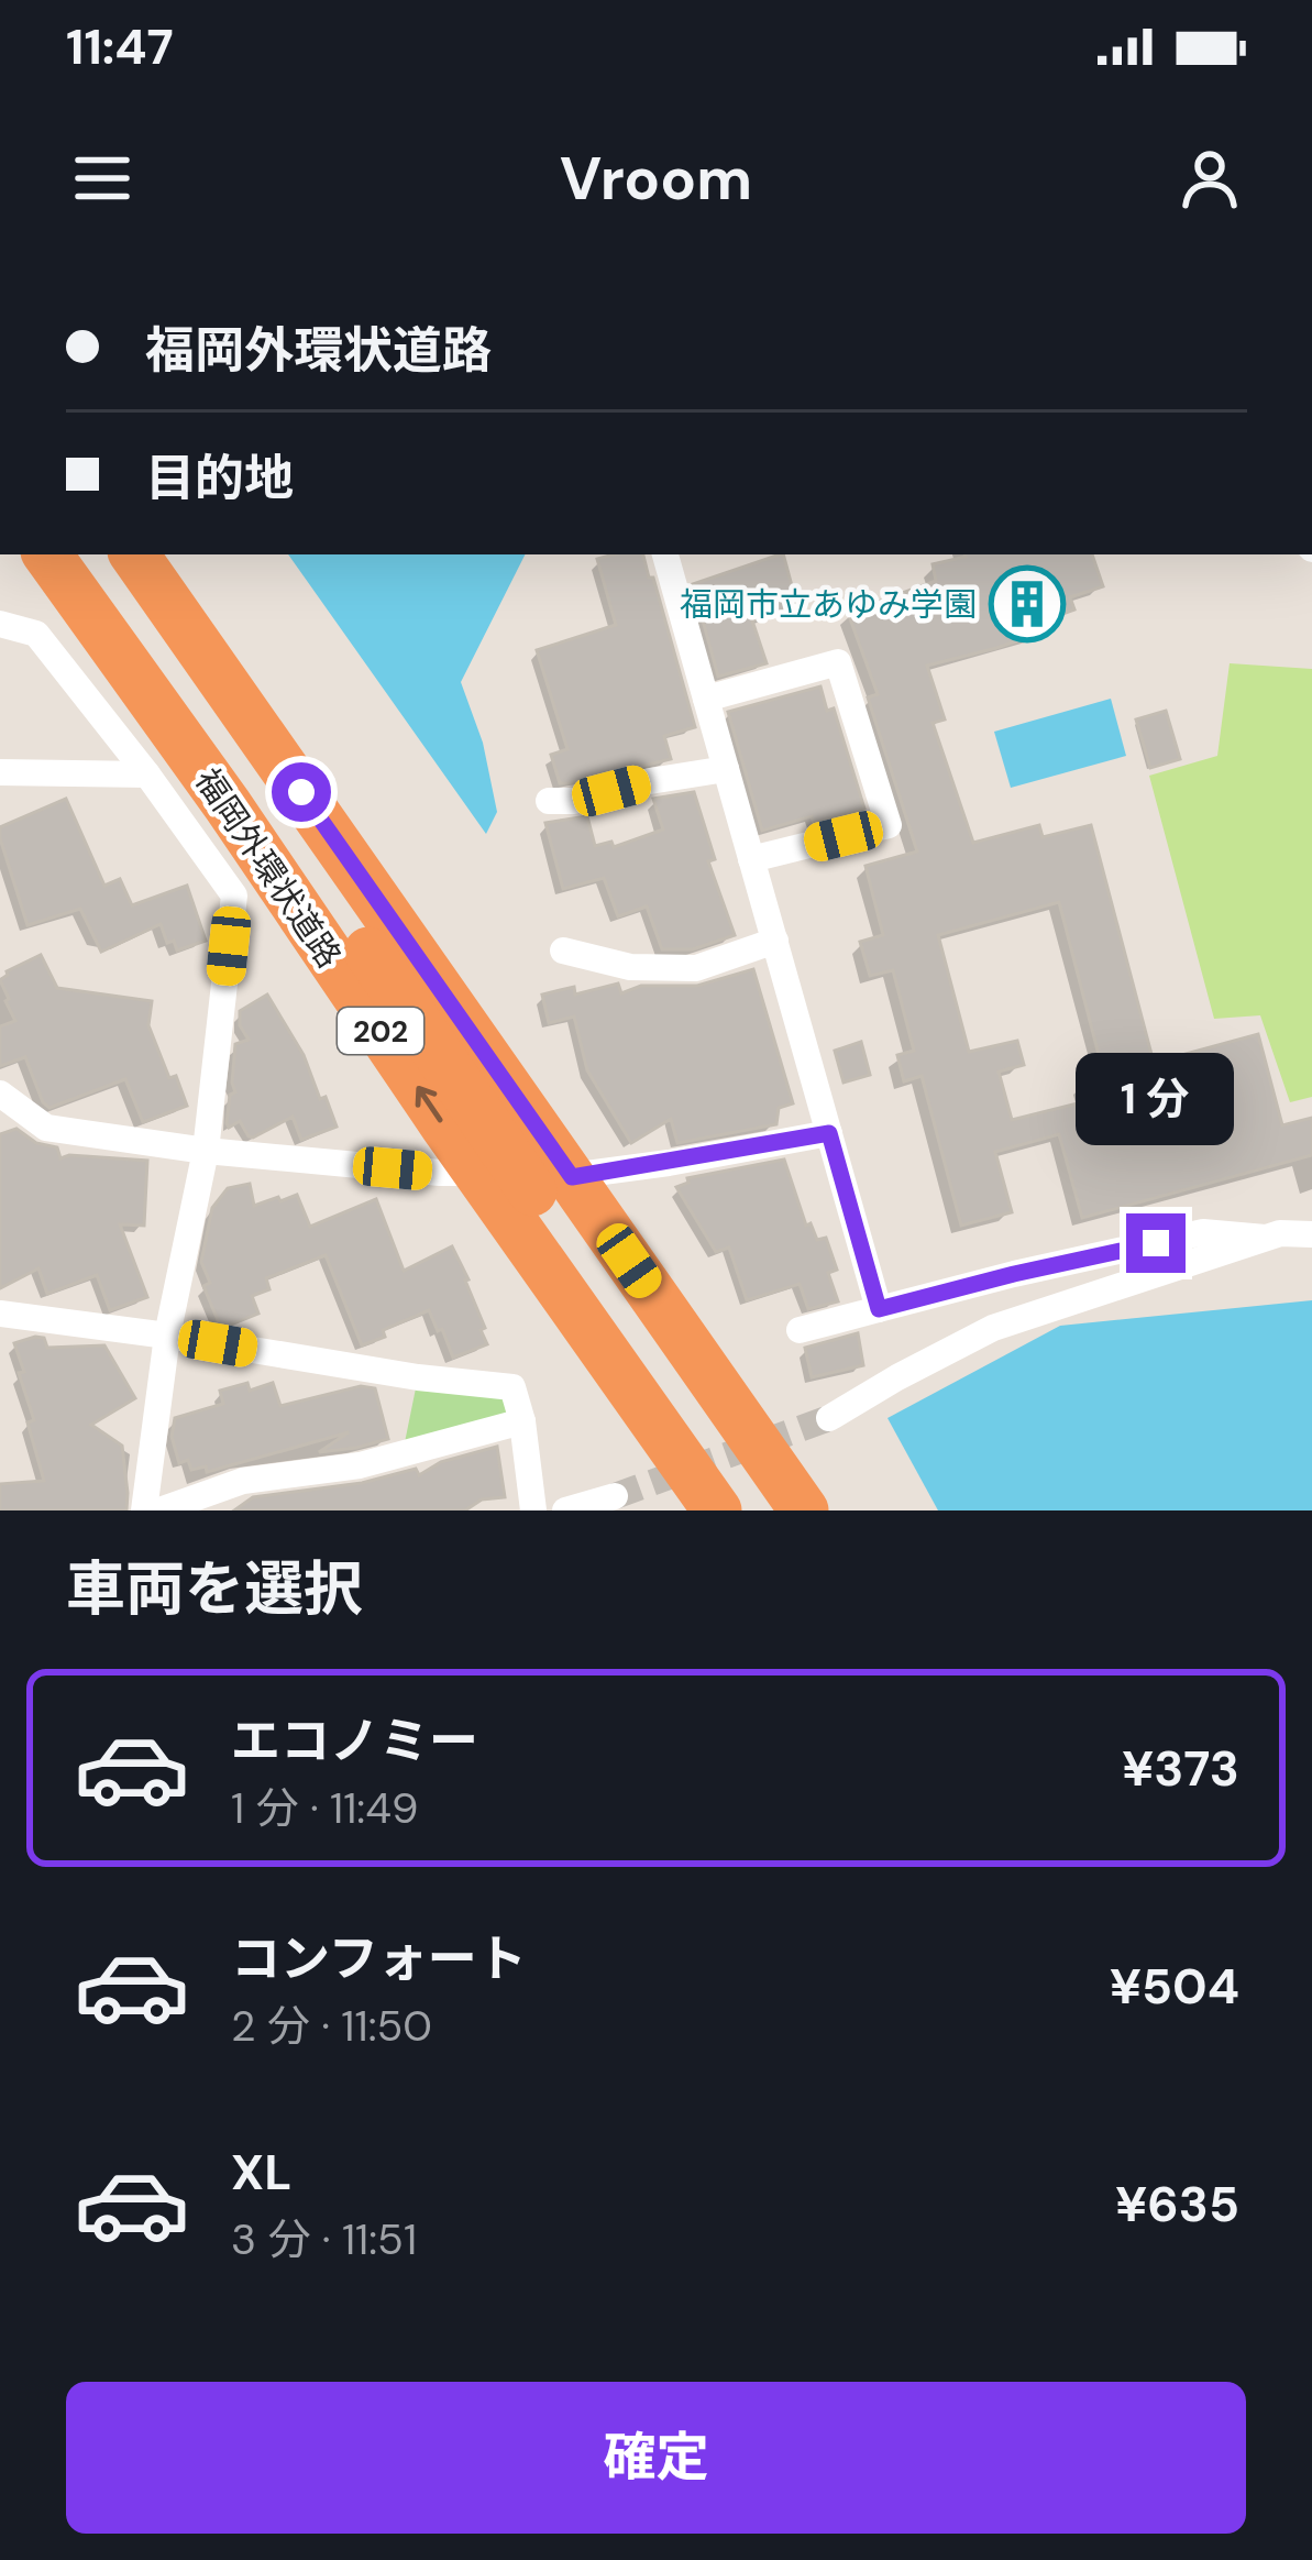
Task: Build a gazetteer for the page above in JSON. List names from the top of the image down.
{
  "streets": {
    "highway": ["福岡外環状道路", "202"]
  },
  "places": {
    "building": ["福岡市立あゆみ学園"]
  },
  "page": {
    "status": "11:47",
    "header": "Vroom",
    "banner": ["福岡外環状道路", "目的地"],
    "bubble": "1 分",
    "heading": "車両を選択",
    "list": [
      {
        "name": "エコノミー",
        "note": "1 分 · 11:49",
        "value": "¥373"
      },
      {
        "name": "コンフォート",
        "note": "2 分 · 11:50",
        "value": "¥504"
      },
      {
        "name": "XL",
        "note": "3 分 · 11:51",
        "value": "¥635"
      }
    ],
    "buttons": "確定"
  }
}
